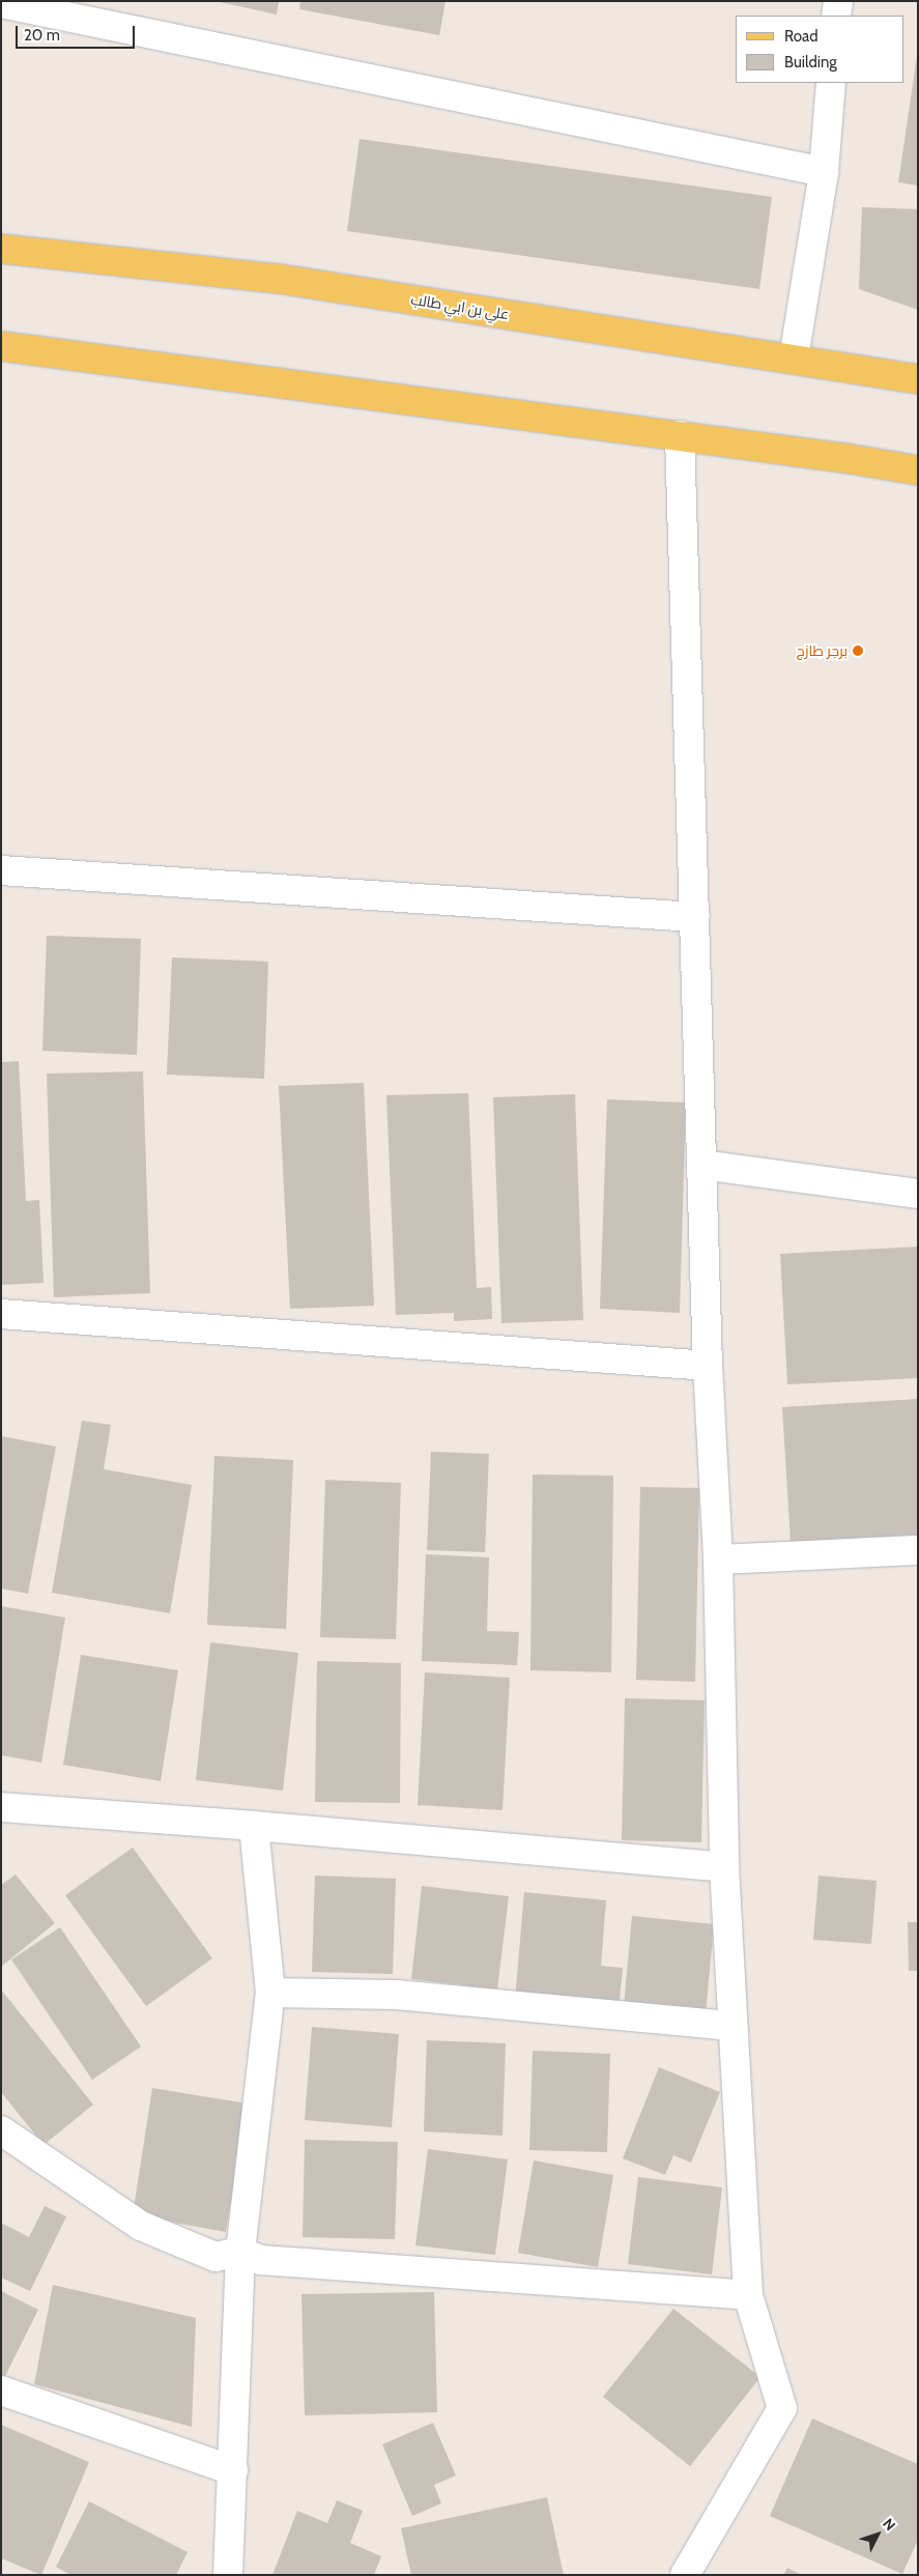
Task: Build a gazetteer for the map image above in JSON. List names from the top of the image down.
{
  "streets": {
    "main road": ["علي بن ابي طالب"]
  },
  "places": ["برجر طازج"],
  "legend": ["Road", "Building"],
  "scale_bar": "20 m",
  "north": "top right"
}
